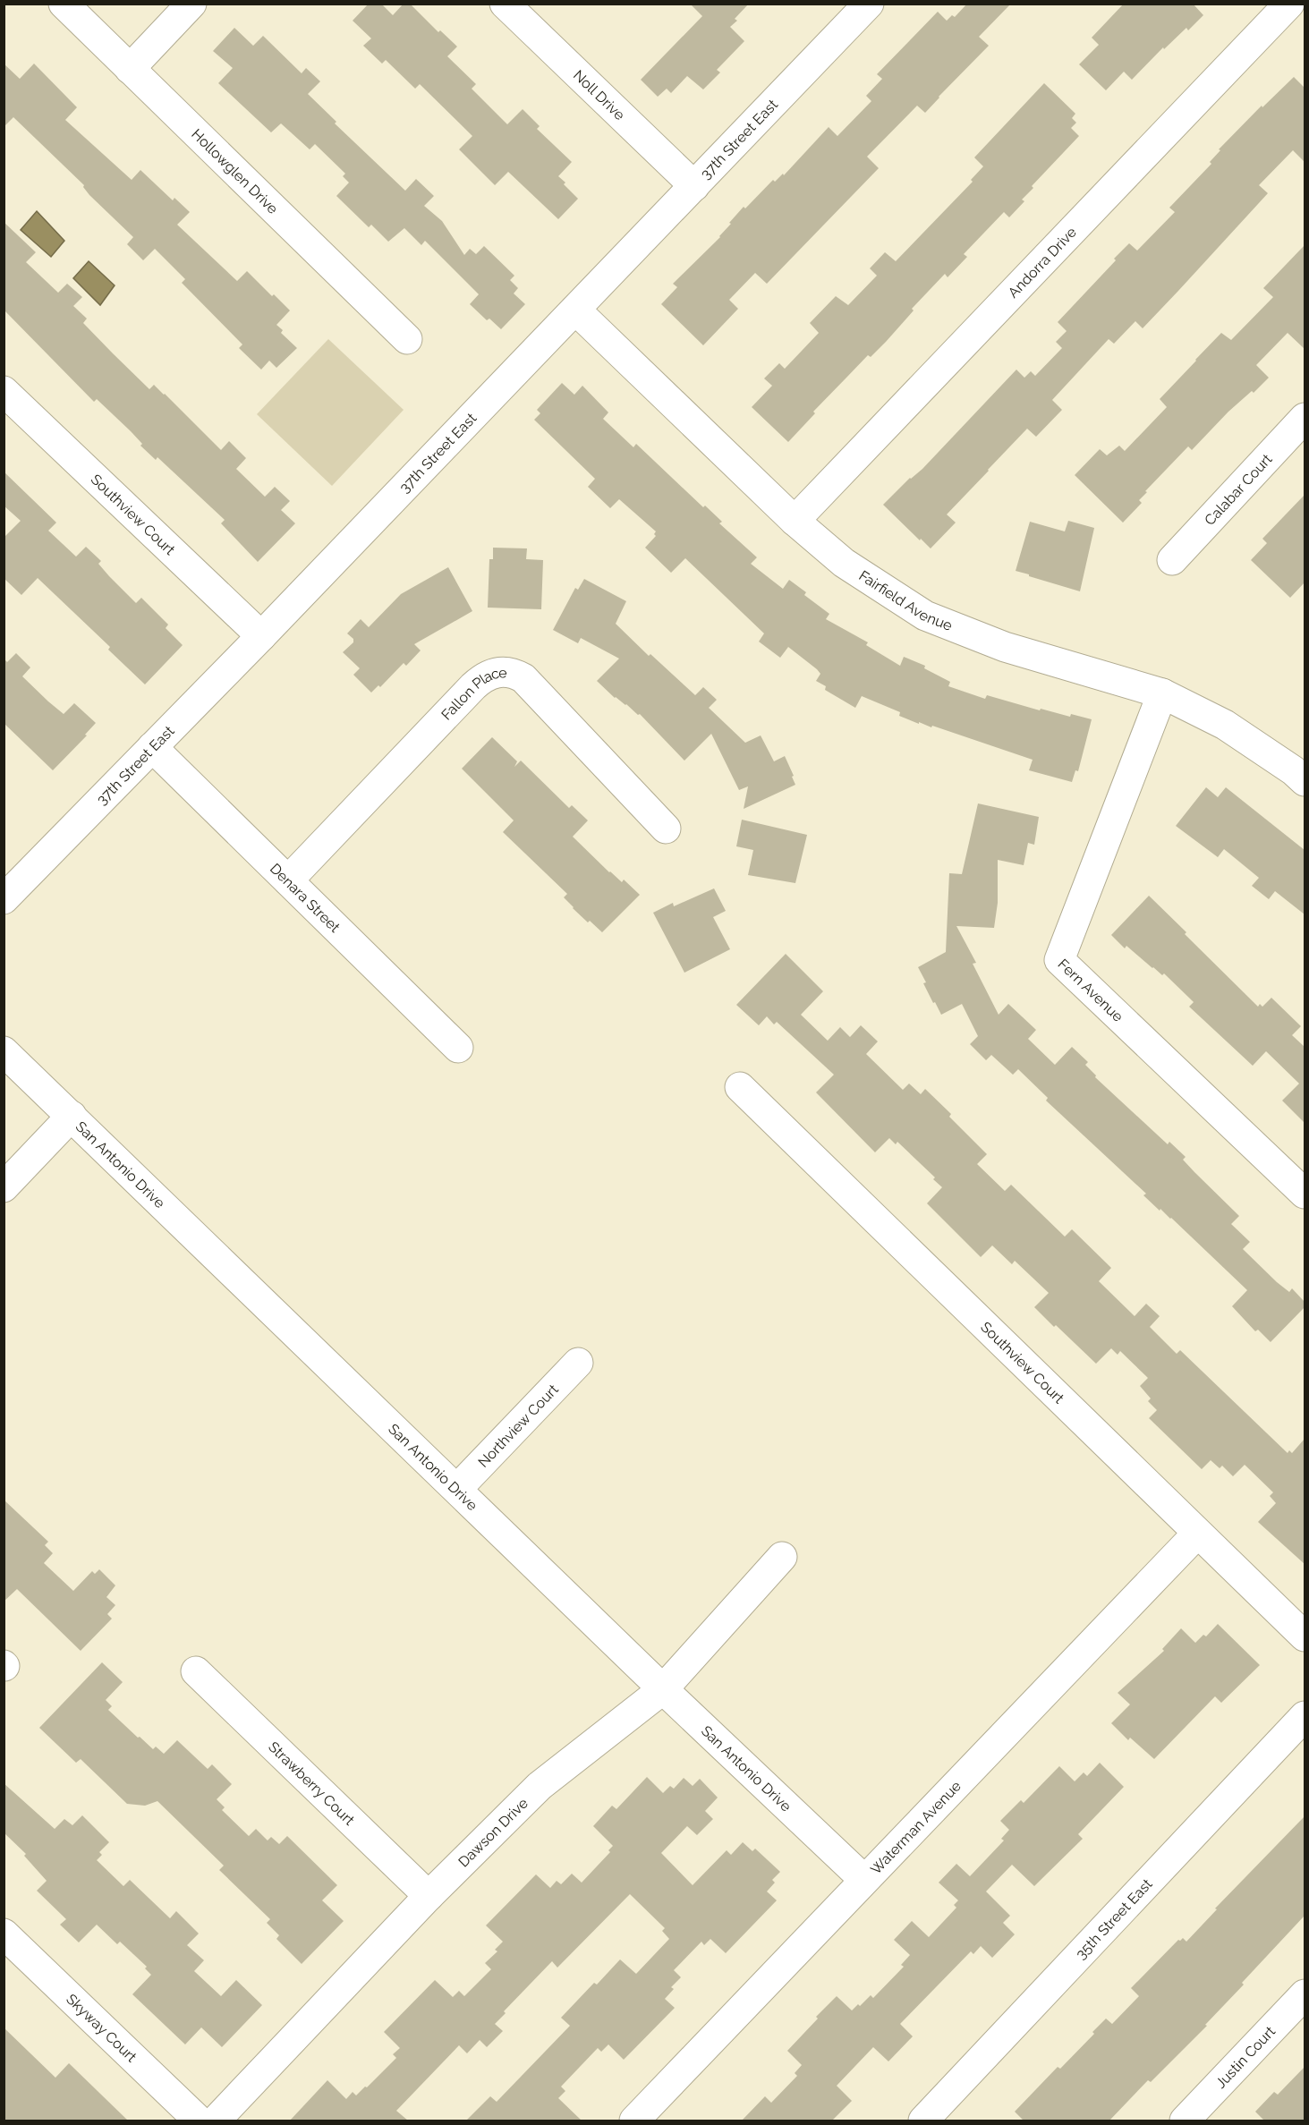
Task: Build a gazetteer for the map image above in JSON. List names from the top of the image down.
{
  "streets": {
    "street": [
      "Noll Drive",
      "37th Street East",
      "Hollowglen Drive",
      "Andorra Drive",
      "Calabar Court",
      "Southview Court",
      "Fairfield Avenue",
      "Fallon Place",
      "Denara Street",
      "Fern Avenue",
      "San Antonio Drive",
      "Northview Court",
      "Strawberry Court",
      "Waterman Avenue",
      "Dawson Drive",
      "35th Street East",
      "Skyway Court",
      "Justin Court"
    ]
  },
  "crossings": [
    ["Noll Drive", "37th Street East"],
    ["37th Street East", "Southview Court"],
    ["37th Street East", "Fairfield Avenue"],
    ["37th Street East", "Denara Street"],
    ["Andorra Drive", "Fairfield Avenue"],
    ["Southview Court", "Waterman Avenue"],
    ["Fairfield Avenue", "Fern Avenue"],
    ["Fallon Place", "Denara Street"],
    ["San Antonio Drive", "Northview Court"],
    ["San Antonio Drive", "Waterman Avenue"],
    ["San Antonio Drive", "Dawson Drive"],
    ["Strawberry Court", "Dawson Drive"]
  ]
}
